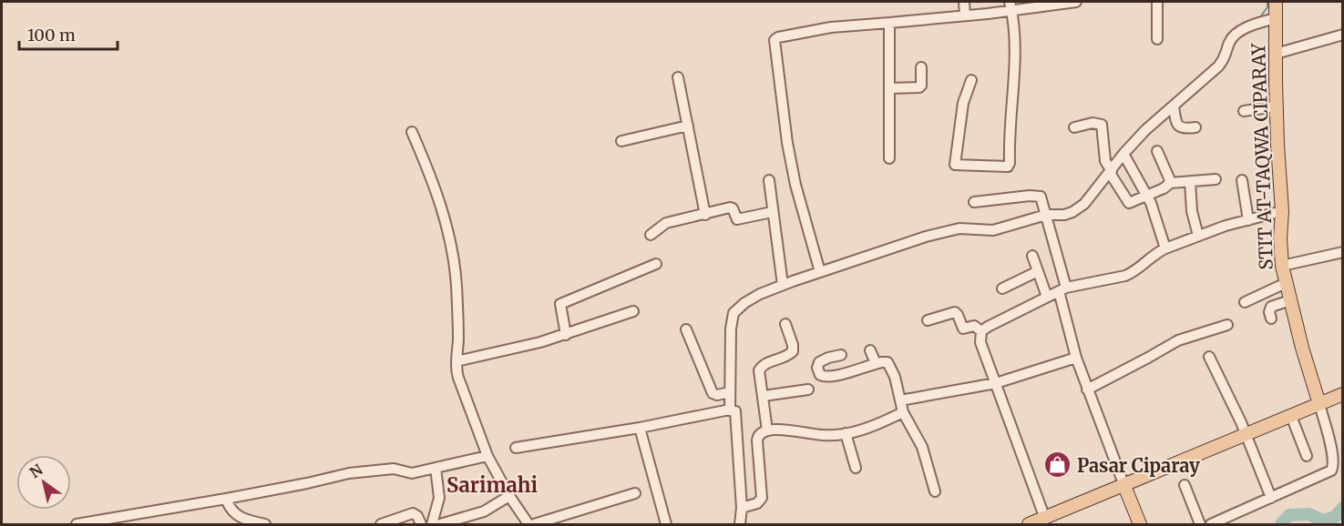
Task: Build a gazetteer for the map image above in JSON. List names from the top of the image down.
{
  "streets": {
    "main road": ["STIT AT-TAQWA CIPARAY"]
  },
  "districts": ["Sarimahi"],
  "places": {
    "shop": ["Pasar Ciparay"]
  },
  "scale_bar": "100 m",
  "north": "top left"
}
